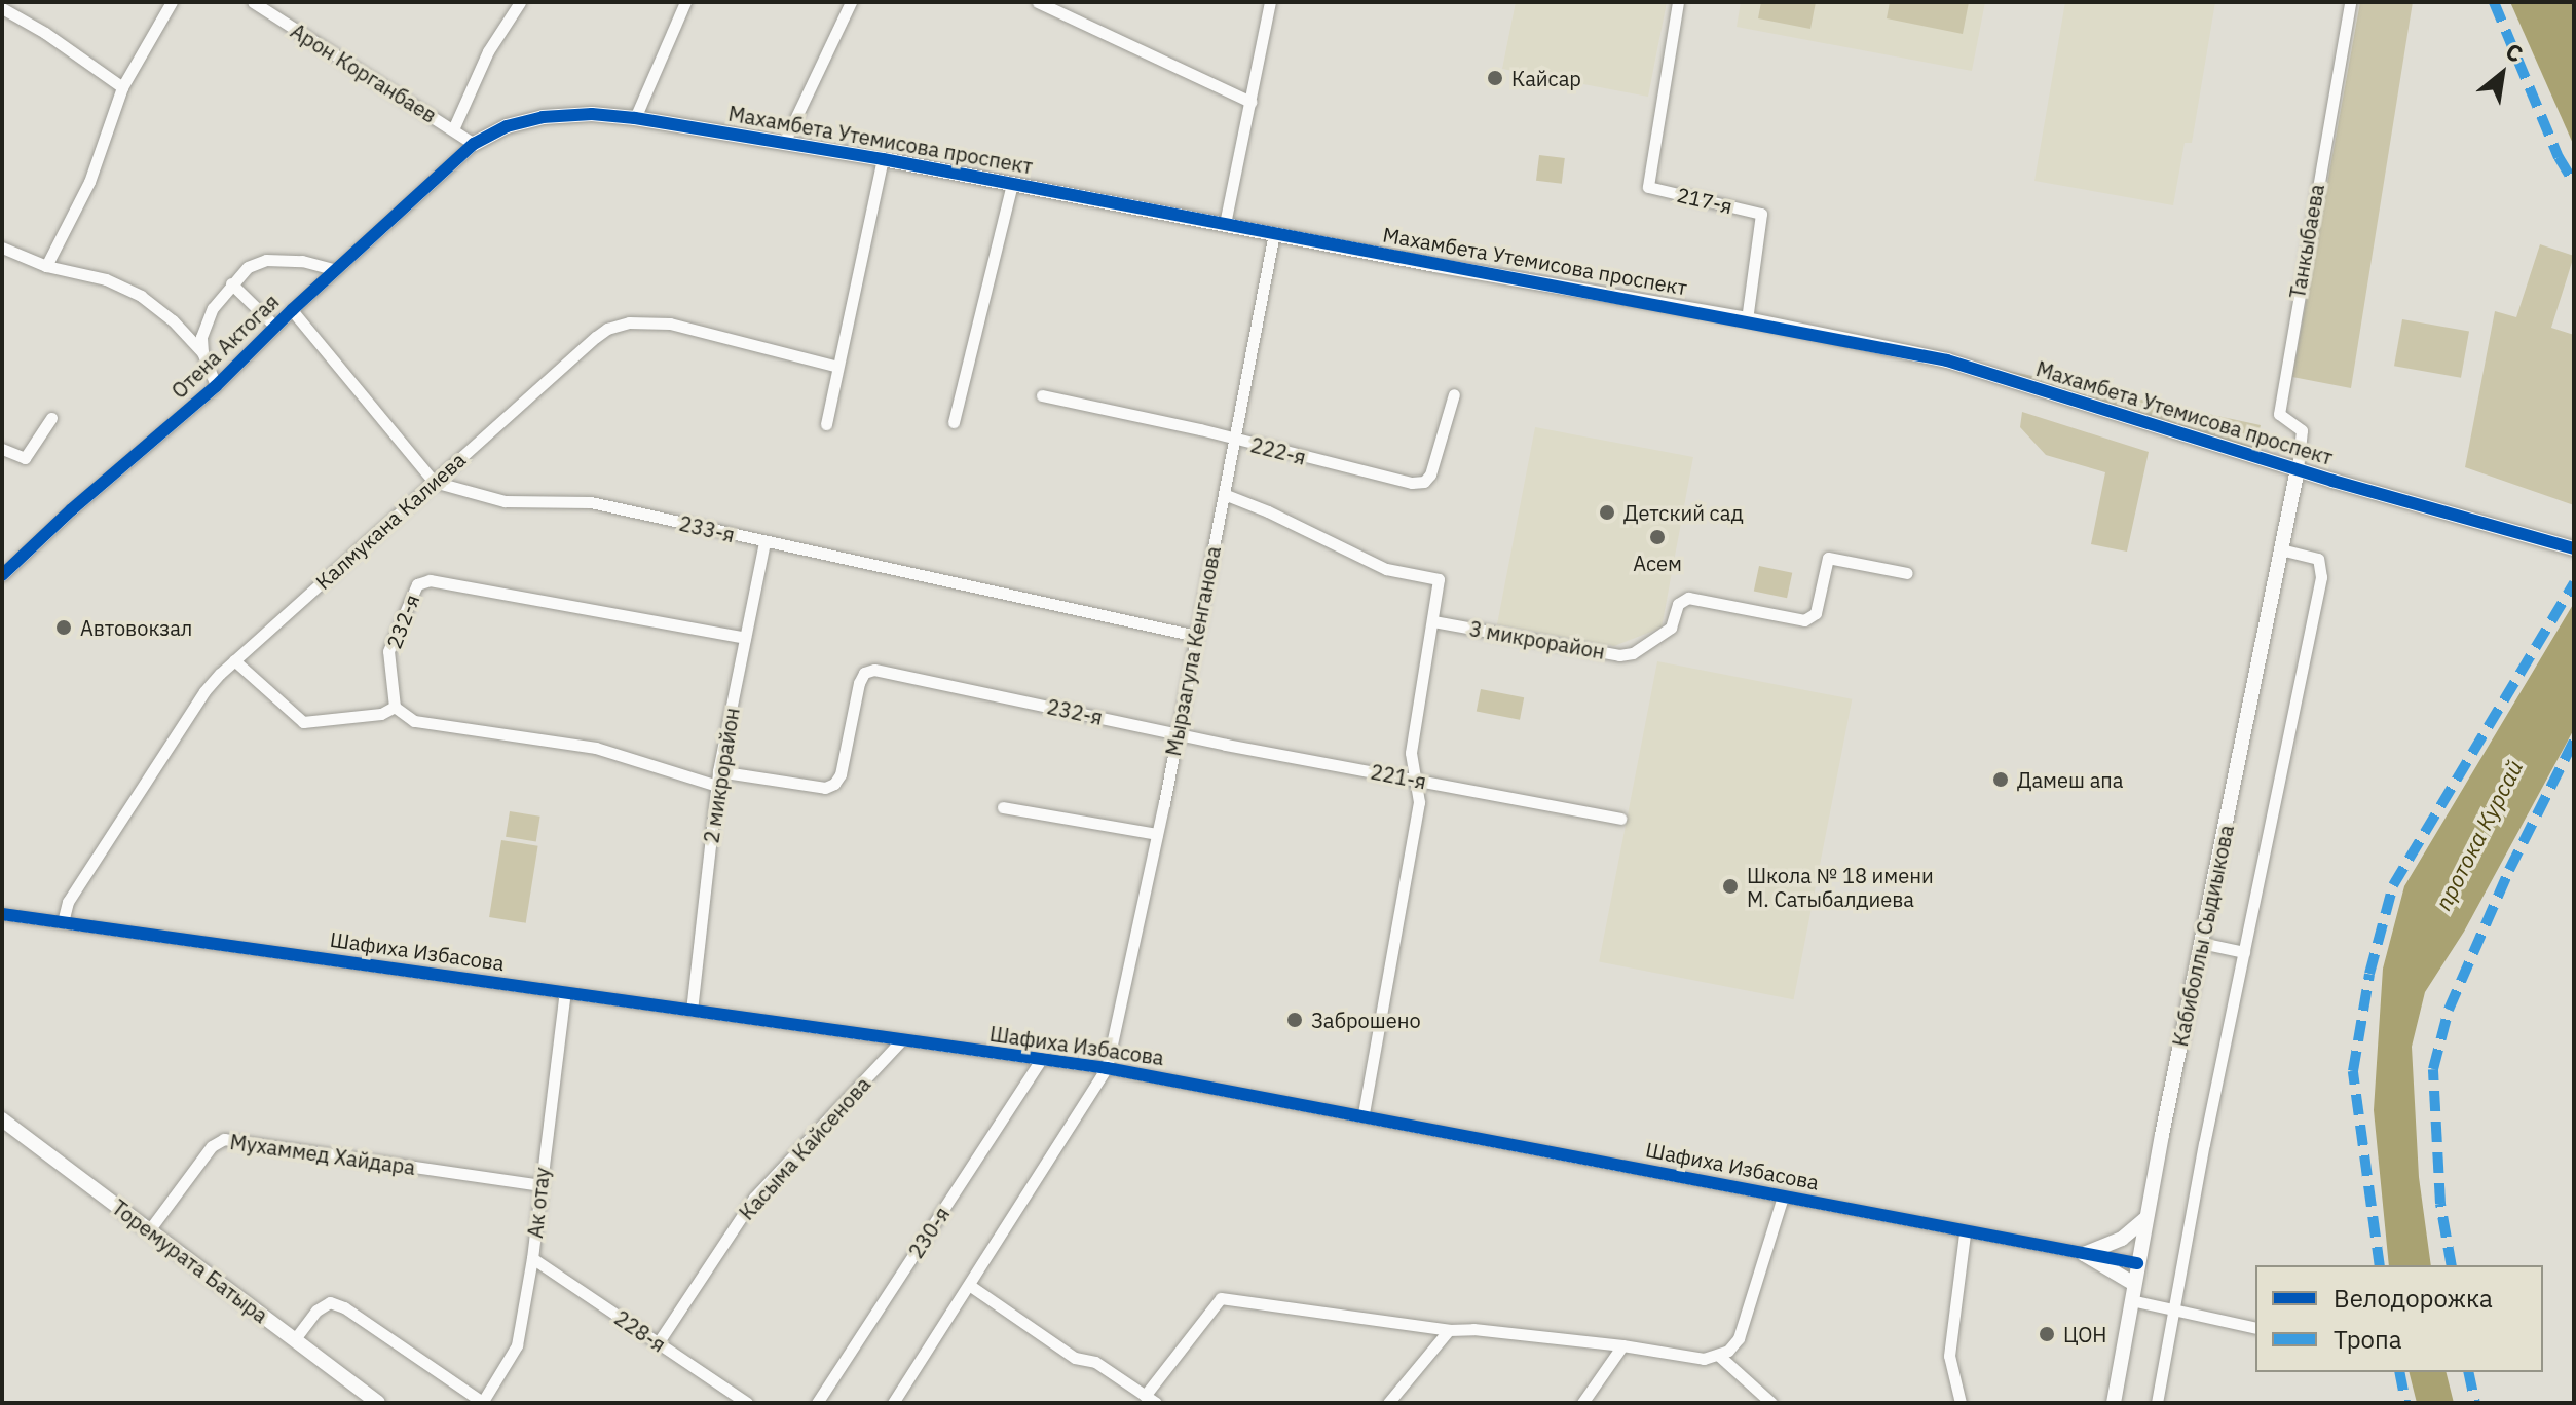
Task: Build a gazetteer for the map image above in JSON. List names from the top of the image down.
{
  "streets": {
    "street": [
      "Арон Корганбаев",
      "Махамбета Утемисова проспект",
      "217-я",
      "Танкыбаева",
      "Отена Актогая",
      "222-я",
      "Калмукана Калиева",
      "233-я",
      "232-я",
      "3 микрорайон",
      "Мырзагула Кенганова",
      "2 микрорайон",
      "221-я",
      "Кабиболлы Сыдиыкова",
      "Шафиха Избасова",
      "Касыма Кайсенова",
      "Мухаммед Хайдара",
      "Ак отау",
      "230-я",
      "Торемурата Батыра",
      "228-я"
    ]
  },
  "crossings": [
    ["Арон Корганбаев", "Махамбета Утемисова проспект"],
    ["Арон Корганбаев", "Отена Актогая"],
    ["Махамбета Утемисова проспект", "217-я"],
    ["Махамбета Утемисова проспект", "Танкыбаева"],
    ["Махамбета Утемисова проспект", "Отена Актогая"],
    ["Махамбета Утемисова проспект", "Мырзагула Кенганова"],
    ["Махамбета Утемисова проспект", "Кабиболлы Сыдиыкова"],
    ["Танкыбаева", "Кабиболлы Сыдиыкова"],
    ["222-я", "Мырзагула Кенганова"],
    ["Калмукана Калиева", "233-я"],
    ["Калмукана Калиева", "Шафиха Избасова"],
    ["233-я", "Мырзагула Кенганова"],
    ["233-я", "2 микрорайон"],
    ["232-я", "Мырзагула Кенганова"],
    ["232-я", "2 микрорайон"],
    ["232-я", "221-я"],
    ["Мырзагула Кенганова", "221-я"],
    ["Мырзагула Кенганова", "Шафиха Избасова"],
    ["2 микрорайон", "Шафиха Избасова"],
    ["Кабиболлы Сыдиыкова", "Шафиха Избасова"],
    ["Шафиха Избасова", "Касыма Кайсенова"],
    ["Шафиха Избасова", "Ак отау"],
    ["Шафиха Избасова", "230-я"],
    ["Касыма Кайсенова", "228-я"],
    ["Мухаммед Хайдара", "Ак отау"],
    ["Мухаммед Хайдара", "Торемурата Батыра"],
    ["Ак отау", "228-я"]
  ],
  "water": ["протока Курсай"],
  "places": [
    "Кайсар",
    "Детский сад",
    "Асем",
    "Автовокзал",
    "Дамеш апа",
    "Школа № 18 имени М. Сатыбалдиева",
    "Заброшено",
    "ЦОН"
  ],
  "legend": ["Велодорожка", "Тропа"],
  "north": "top right"
}
